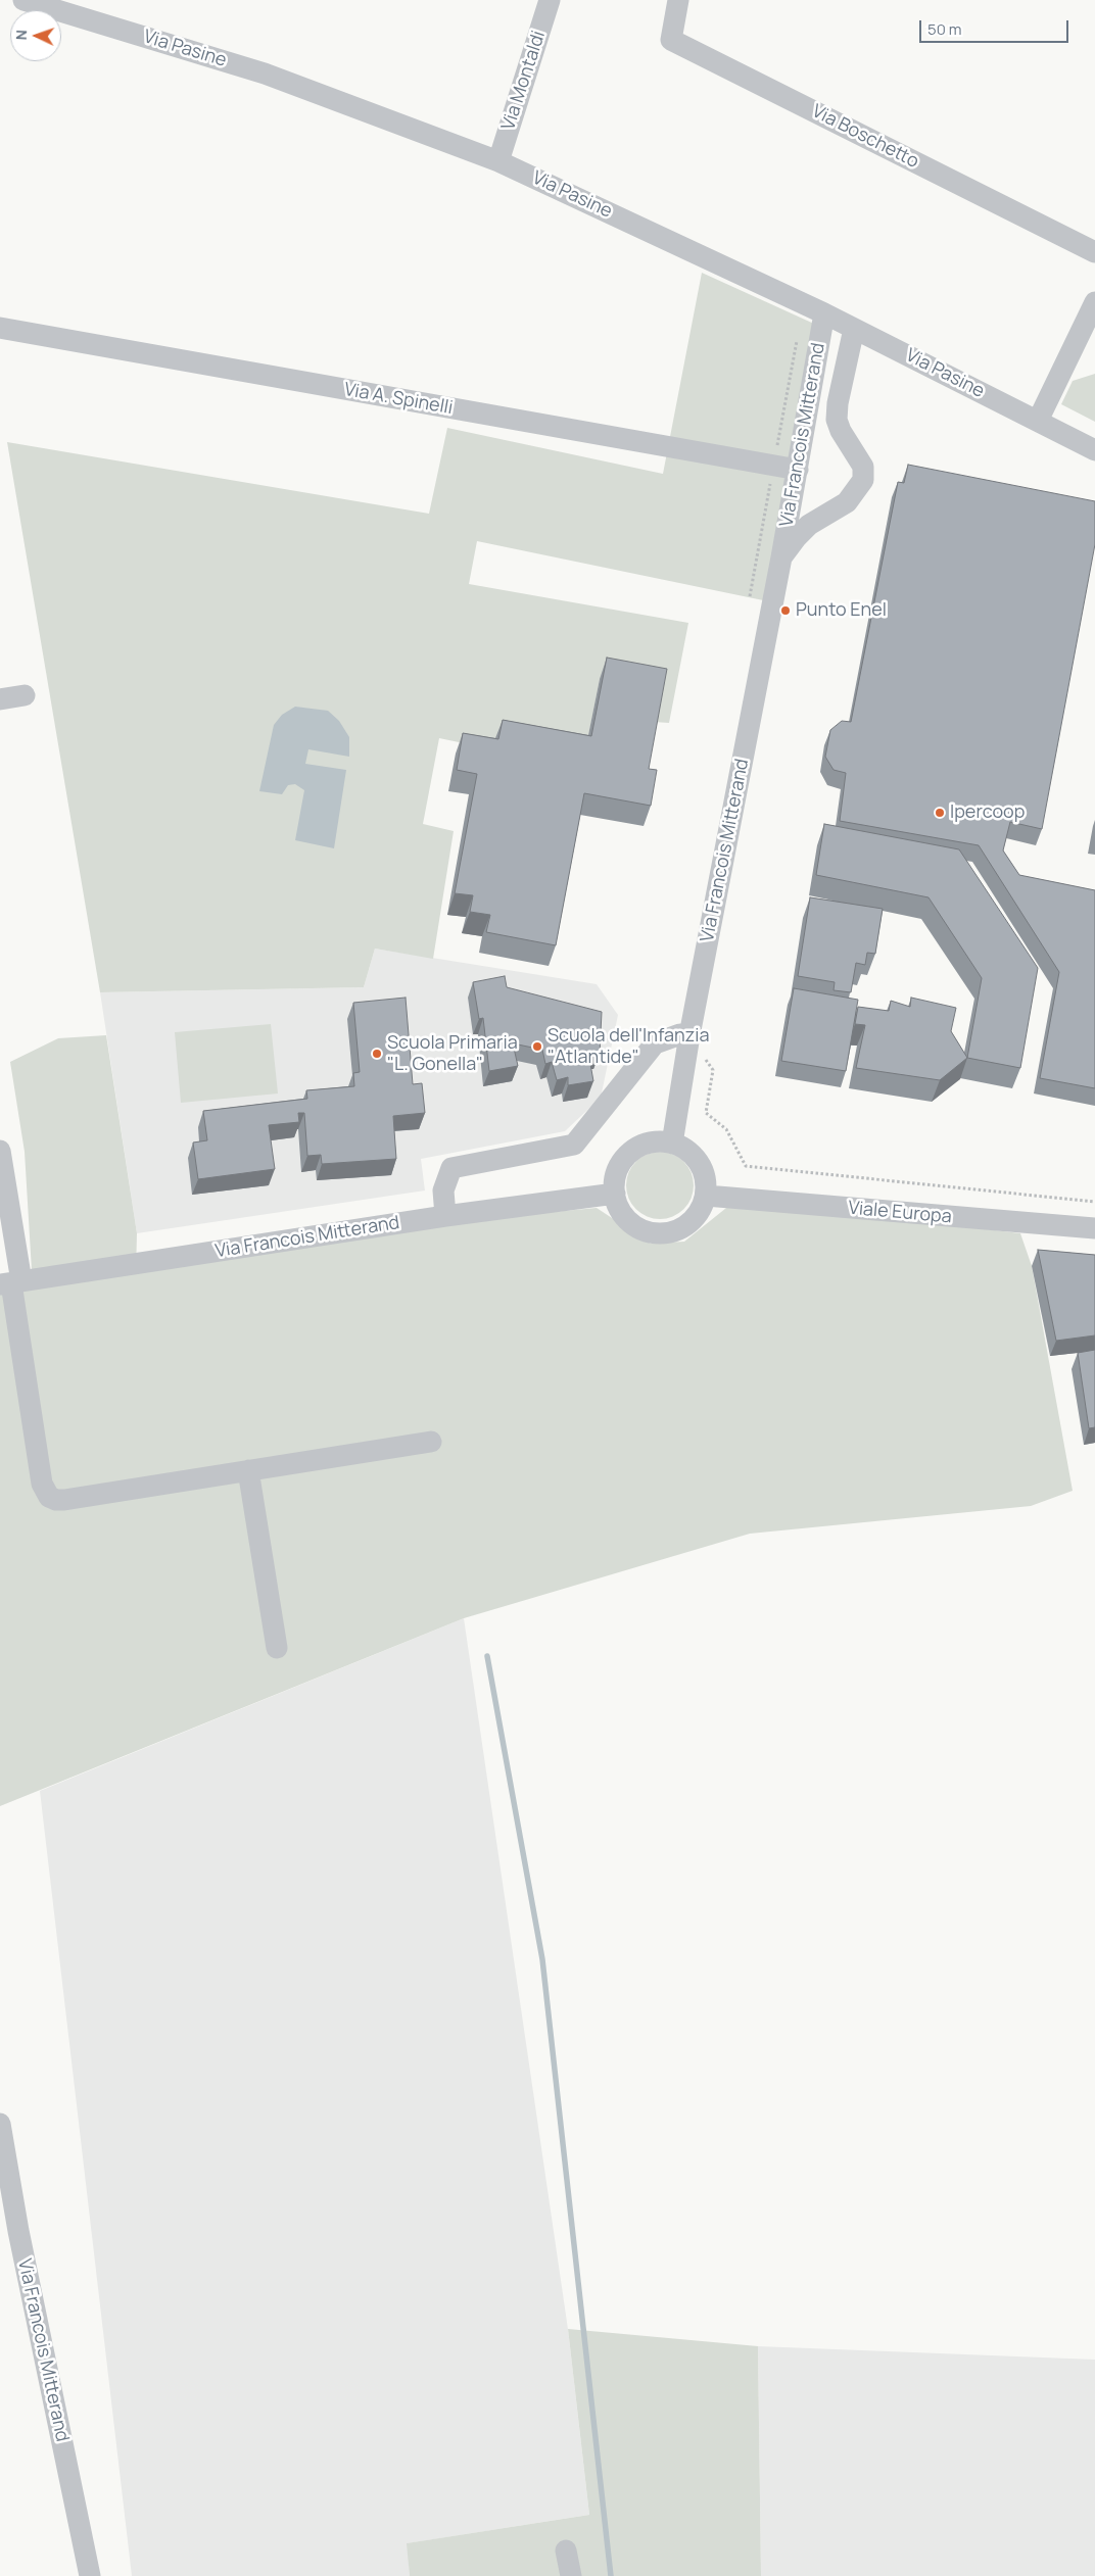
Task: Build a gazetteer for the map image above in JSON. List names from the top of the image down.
{
  "streets": {
    "street": [
      "Via Pasine",
      "Via Montaldi",
      "Via Boschetto",
      "Via A. Spinelli",
      "Via Francois Mitterand",
      "Viale Europa"
    ]
  },
  "crossings": [
    ["Via Pasine", "Via Montaldi"],
    ["Via Pasine", "Via Francois Mitterand"],
    ["Via A. Spinelli", "Via Francois Mitterand"],
    ["Via Francois Mitterand", "Viale Europa"]
  ],
  "places": [
    "Punto Enel",
    "Ipercoop",
    "Scuola dell'Infanzia \"Atlantide\"",
    "Scuola Primaria \"L. Gonella\""
  ],
  "scale_bar": "50 m",
  "north": "left"
}
